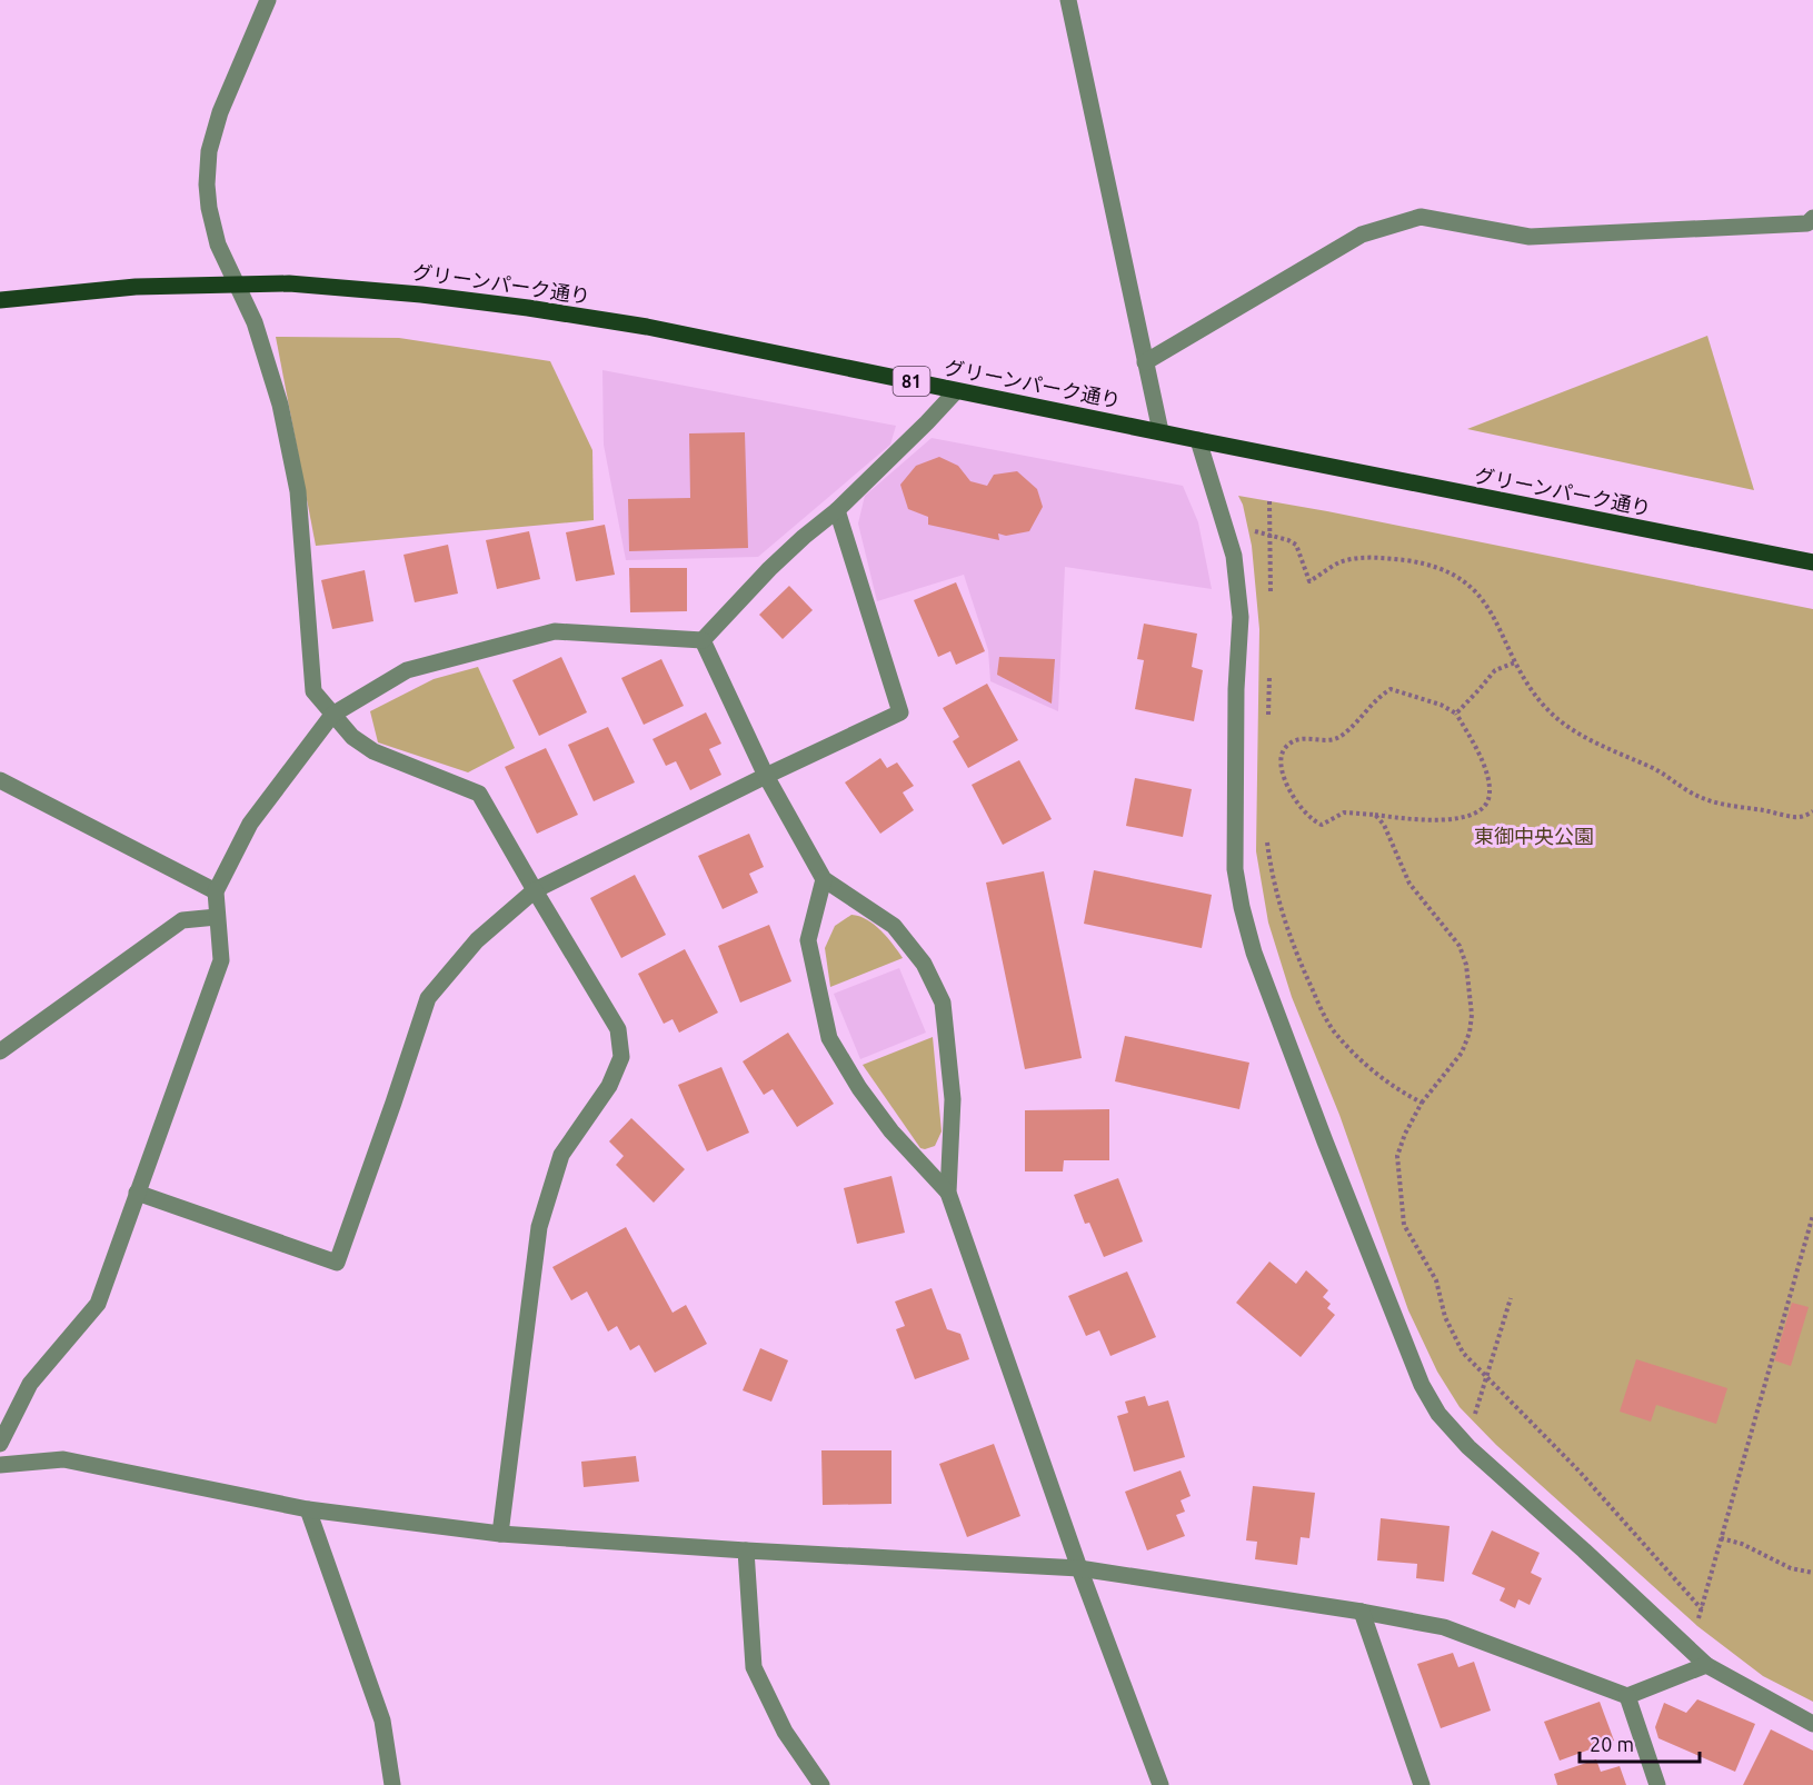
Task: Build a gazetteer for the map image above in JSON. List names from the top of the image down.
{
  "streets": {
    "main road": ["グリーンパーク通り", "81"]
  },
  "parks": ["東御中央公園"],
  "scale_bar": "20 m"
}
